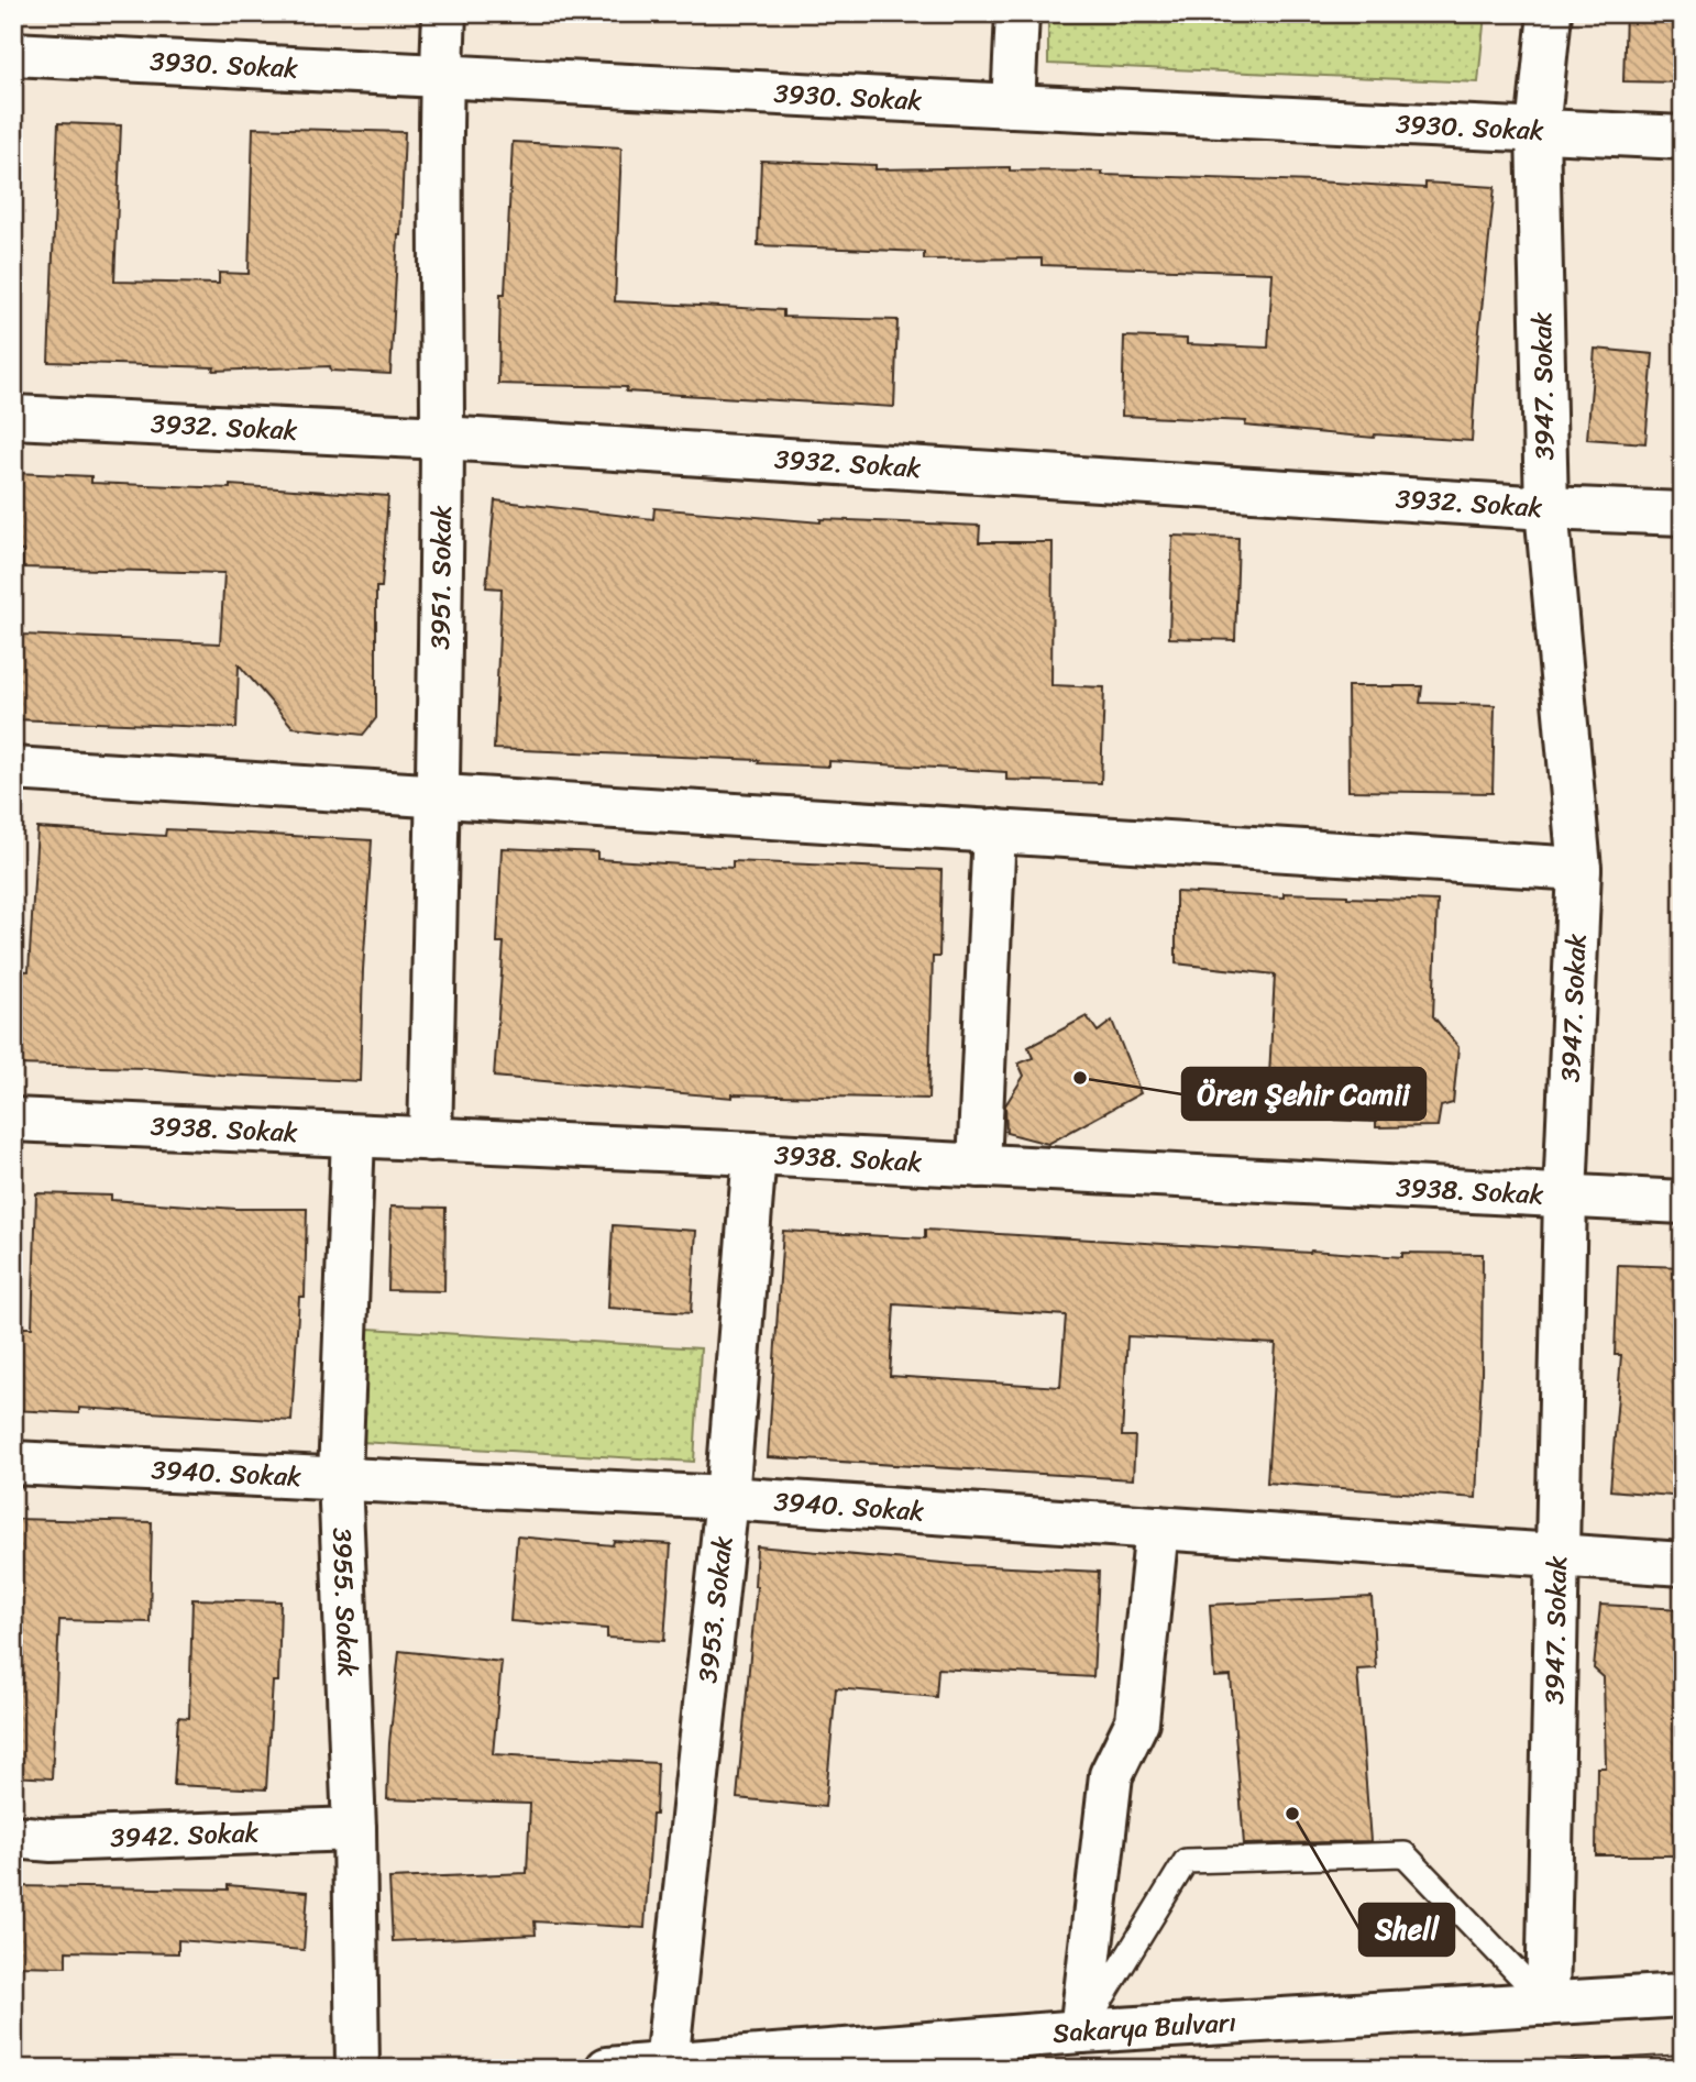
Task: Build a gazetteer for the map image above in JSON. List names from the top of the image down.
{
  "streets": {
    "street": [
      "3930. Sokak",
      "3947. Sokak",
      "3932. Sokak",
      "3951. Sokak",
      "3938. Sokak",
      "3940. Sokak",
      "3955. Sokak",
      "3953. Sokak",
      "3942. Sokak",
      "Sakarya Bulvarı"
    ]
  },
  "crossings": [
    ["3930. Sokak", "3947. Sokak"],
    ["3930. Sokak", "3951. Sokak"],
    ["3947. Sokak", "3932. Sokak"],
    ["3947. Sokak", "3938. Sokak"],
    ["3947. Sokak", "3940. Sokak"],
    ["3947. Sokak", "Sakarya Bulvarı"],
    ["3932. Sokak", "3951. Sokak"],
    ["3951. Sokak", "3938. Sokak"],
    ["3938. Sokak", "3955. Sokak"],
    ["3938. Sokak", "3953. Sokak"],
    ["3940. Sokak", "3955. Sokak"],
    ["3940. Sokak", "3953. Sokak"],
    ["3955. Sokak", "3942. Sokak"],
    ["3953. Sokak", "Sakarya Bulvarı"]
  ],
  "places": ["Ören Şehir Camii", "Shell"]
}
